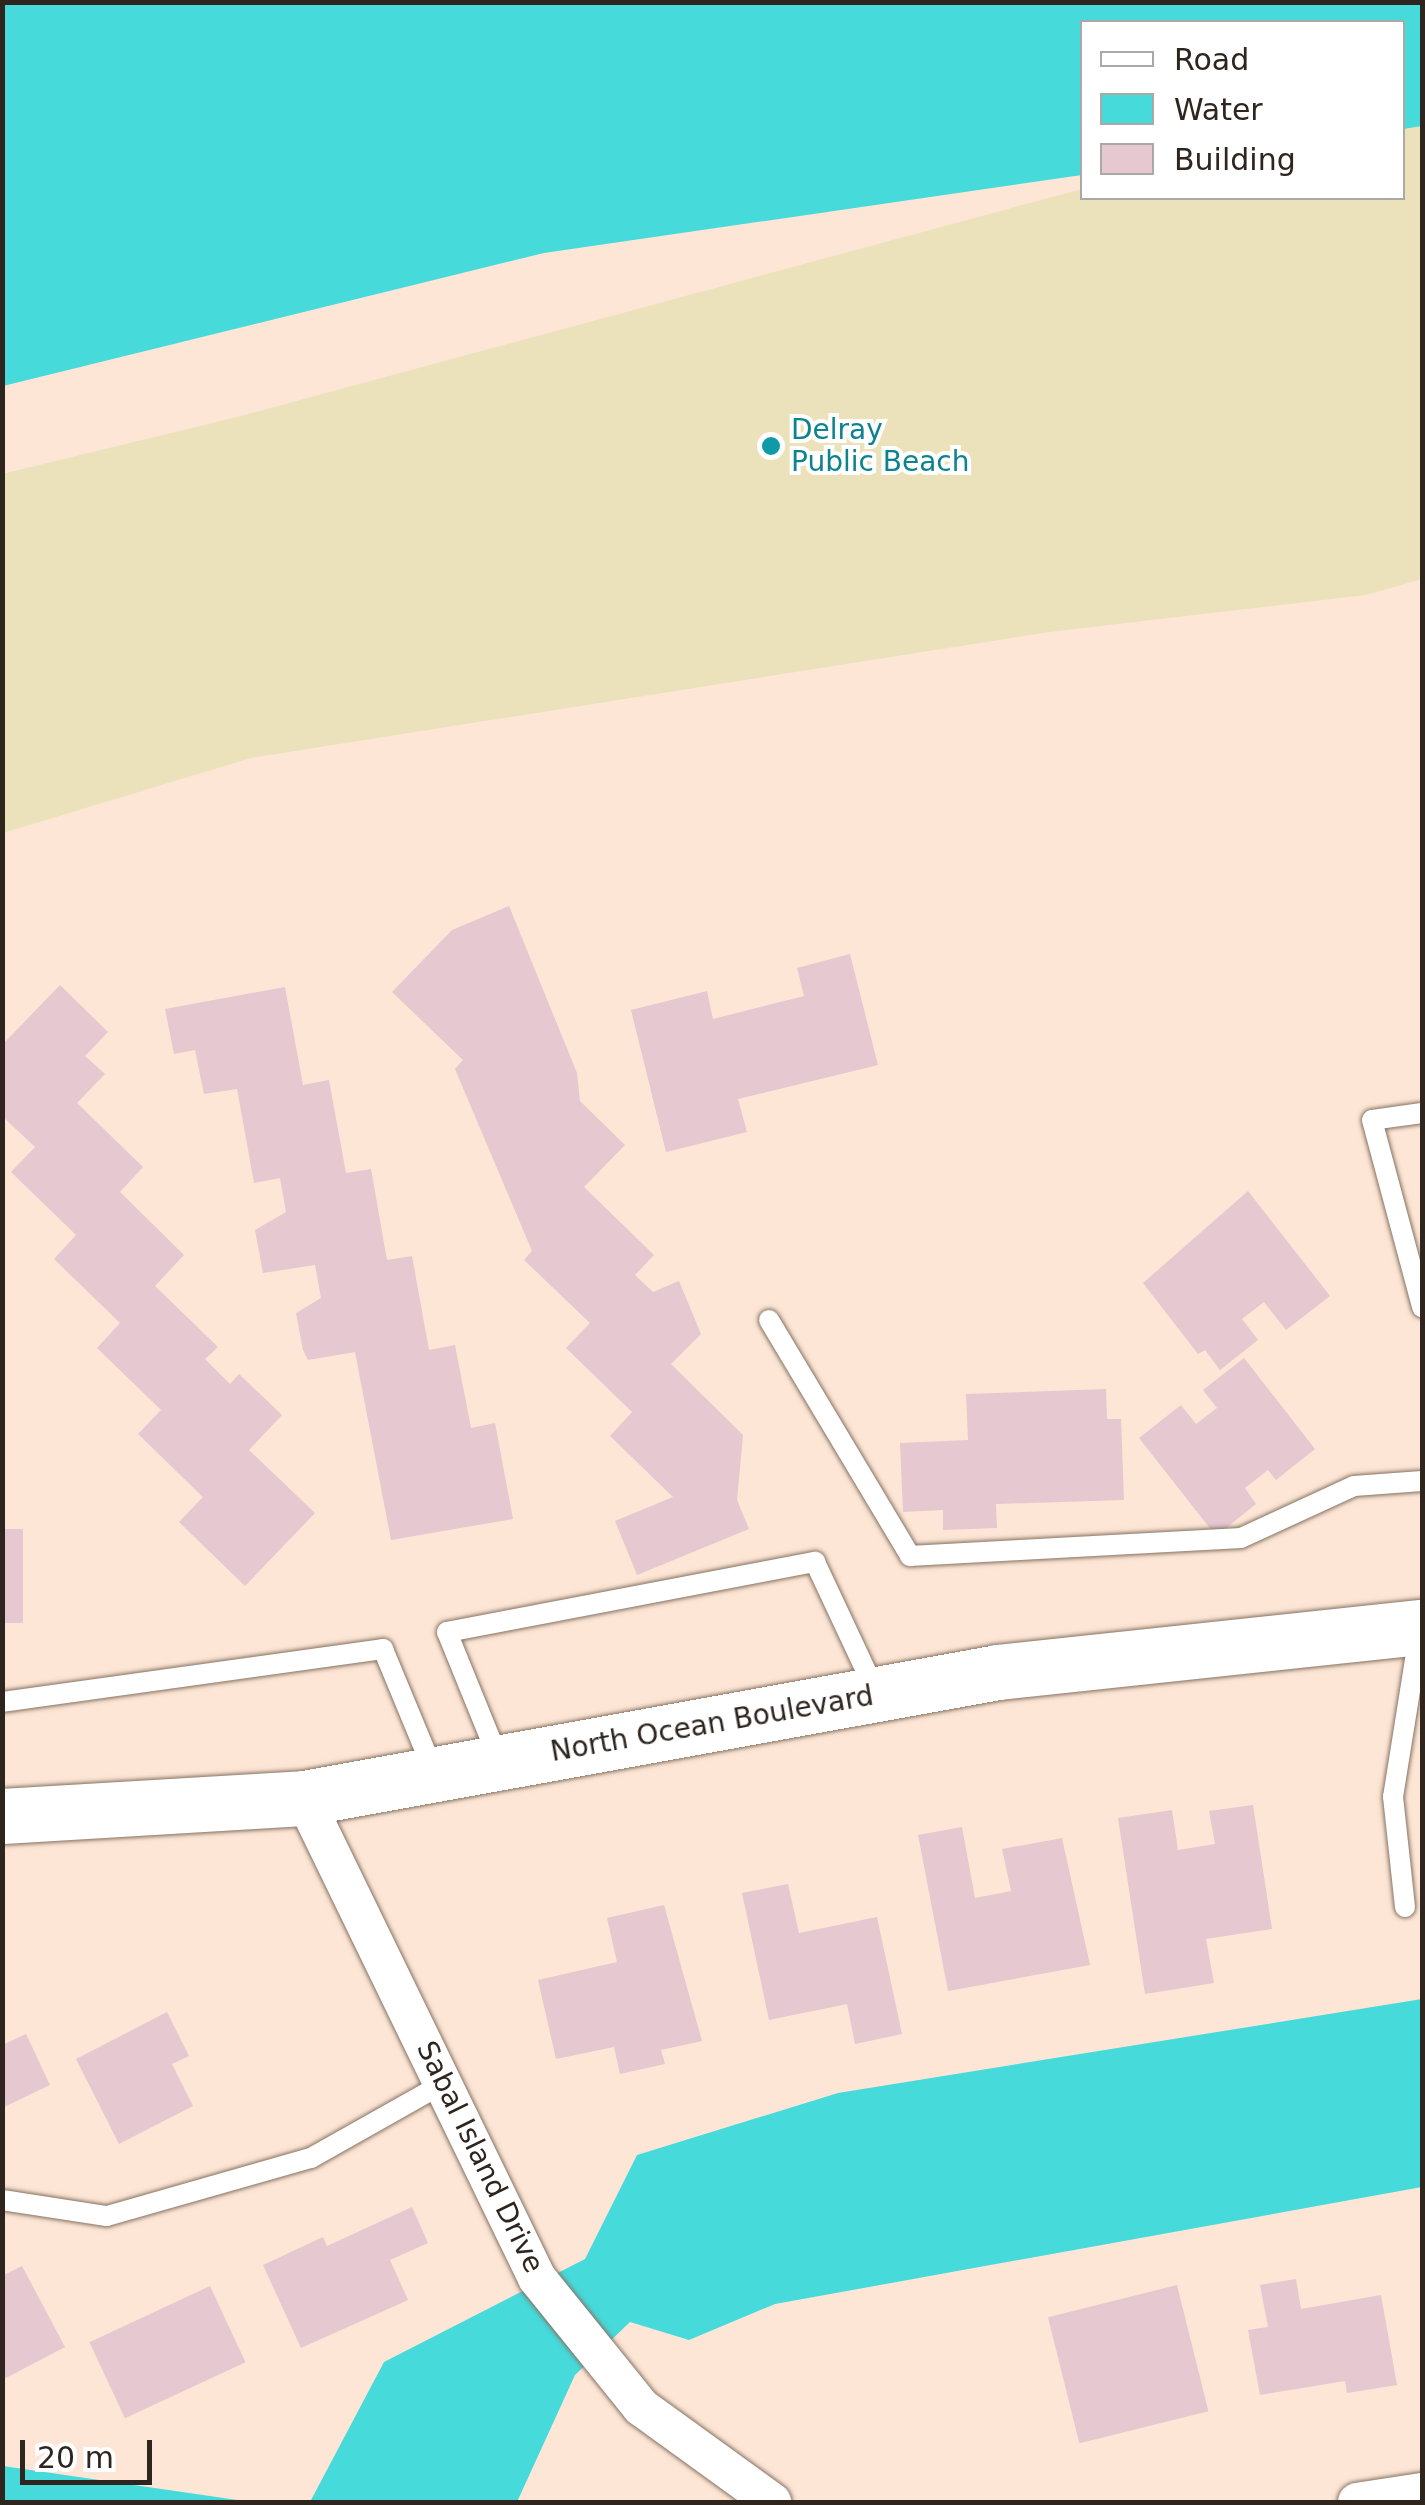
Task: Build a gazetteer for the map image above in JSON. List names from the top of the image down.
{
  "streets": {
    "main road": ["North Ocean Boulevard"],
    "street": ["Sabal Island Drive"]
  },
  "crossings": [
    ["North Ocean Boulevard", "Sabal Island Drive"]
  ],
  "places": ["Delray Public Beach"],
  "legend": ["Road", "Water", "Building"],
  "scale_bar": "20 m"
}
